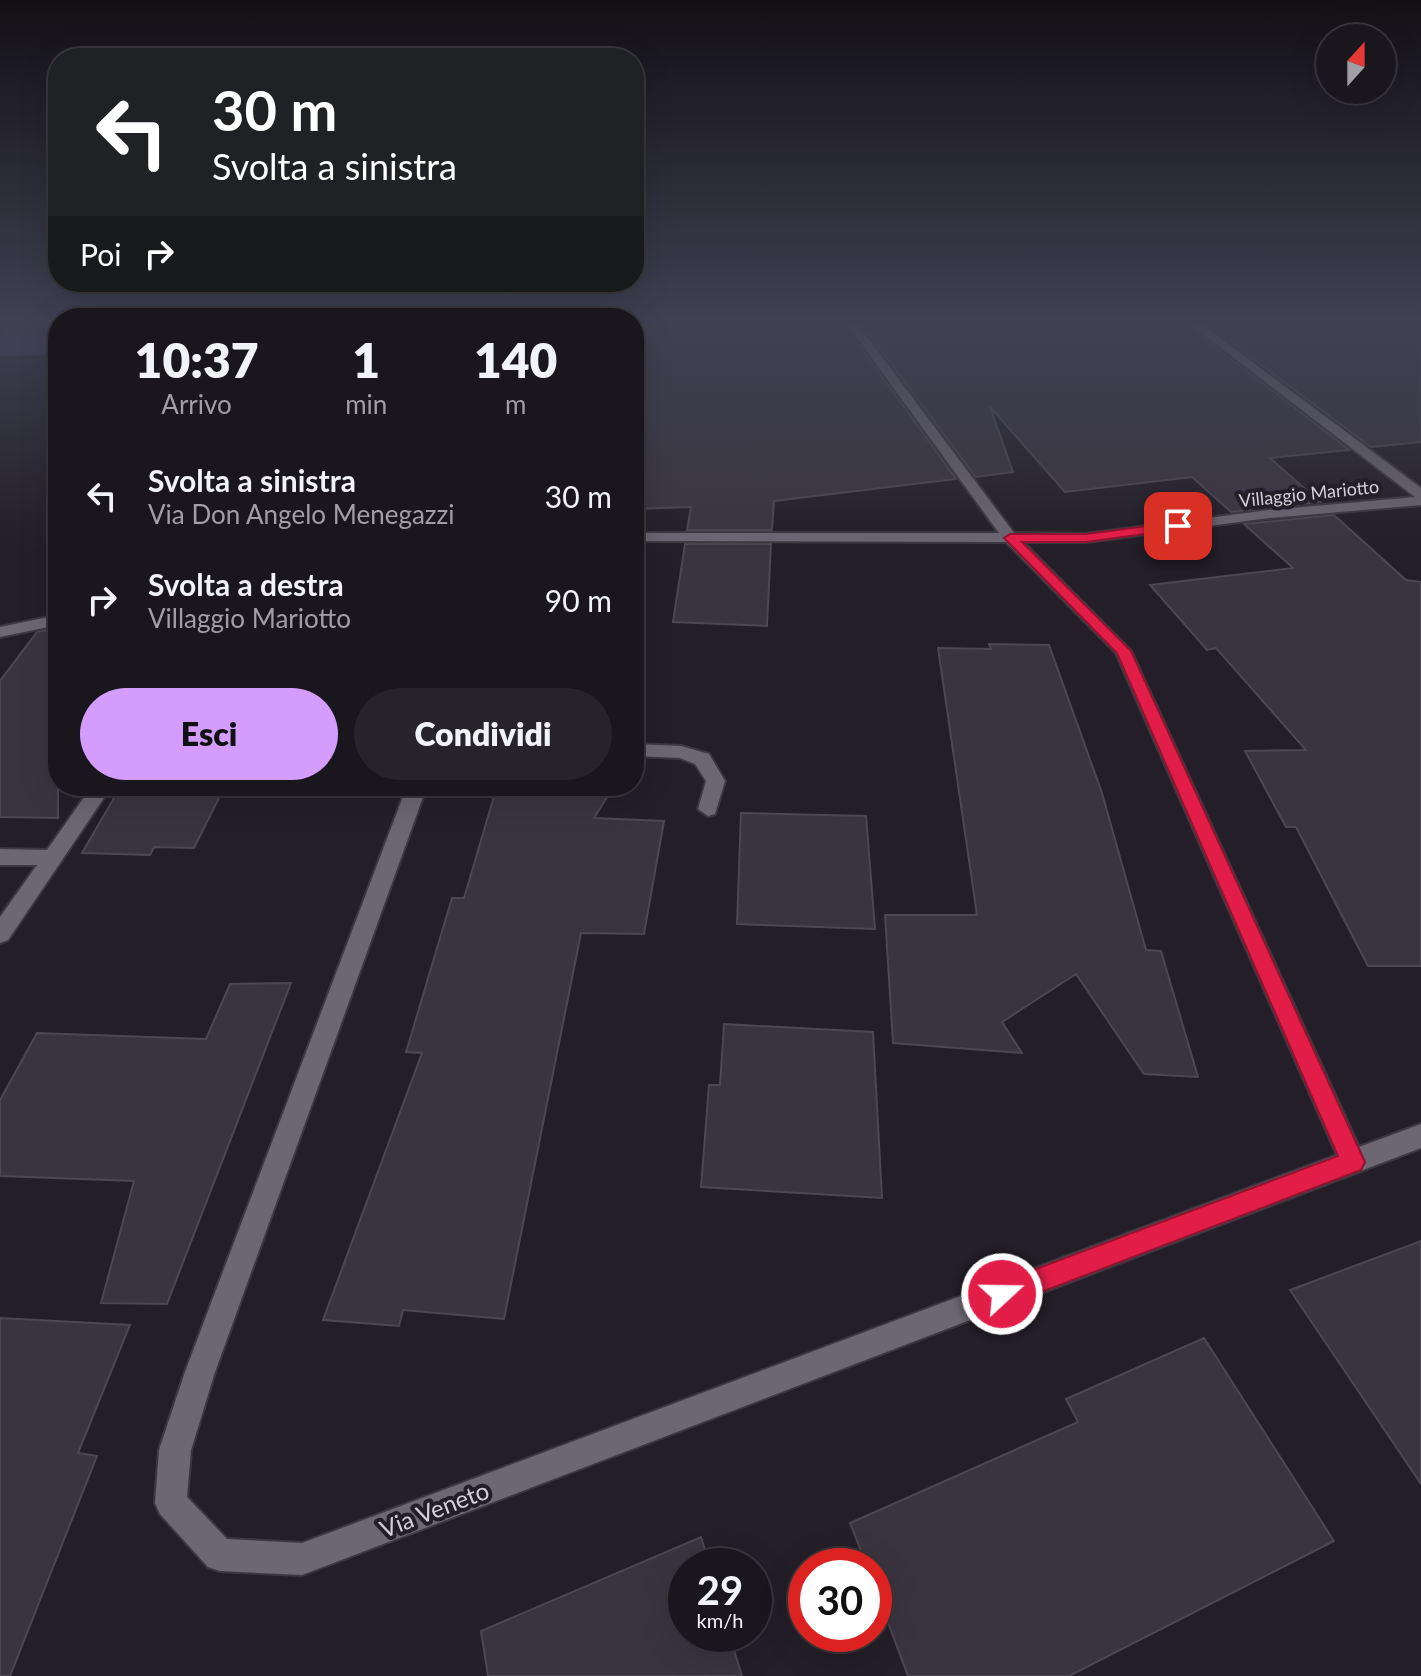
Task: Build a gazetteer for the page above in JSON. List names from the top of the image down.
{
  "streets": {
    "street": ["Villaggio Mariotto", "Via Veneto"]
  },
  "north": "top",
  "page": {
    "turn": ["30 m", "Svolta a sinistra"],
    "then": "Poi",
    "eta": [
      "10:37",
      "Arrivo",
      "1",
      "min",
      "140",
      "m"
    ],
    "list": [
      {
        "name": "Svolta a sinistra",
        "note": "Via Don Angelo Menegazzi",
        "value": "30 m"
      },
      {
        "name": "Svolta a destra",
        "note": "Villaggio Mariotto",
        "value": "90 m"
      }
    ],
    "buttons": ["Esci", "Condividi"],
    "speed": "29 km/h",
    "limit": "30"
  }
}
